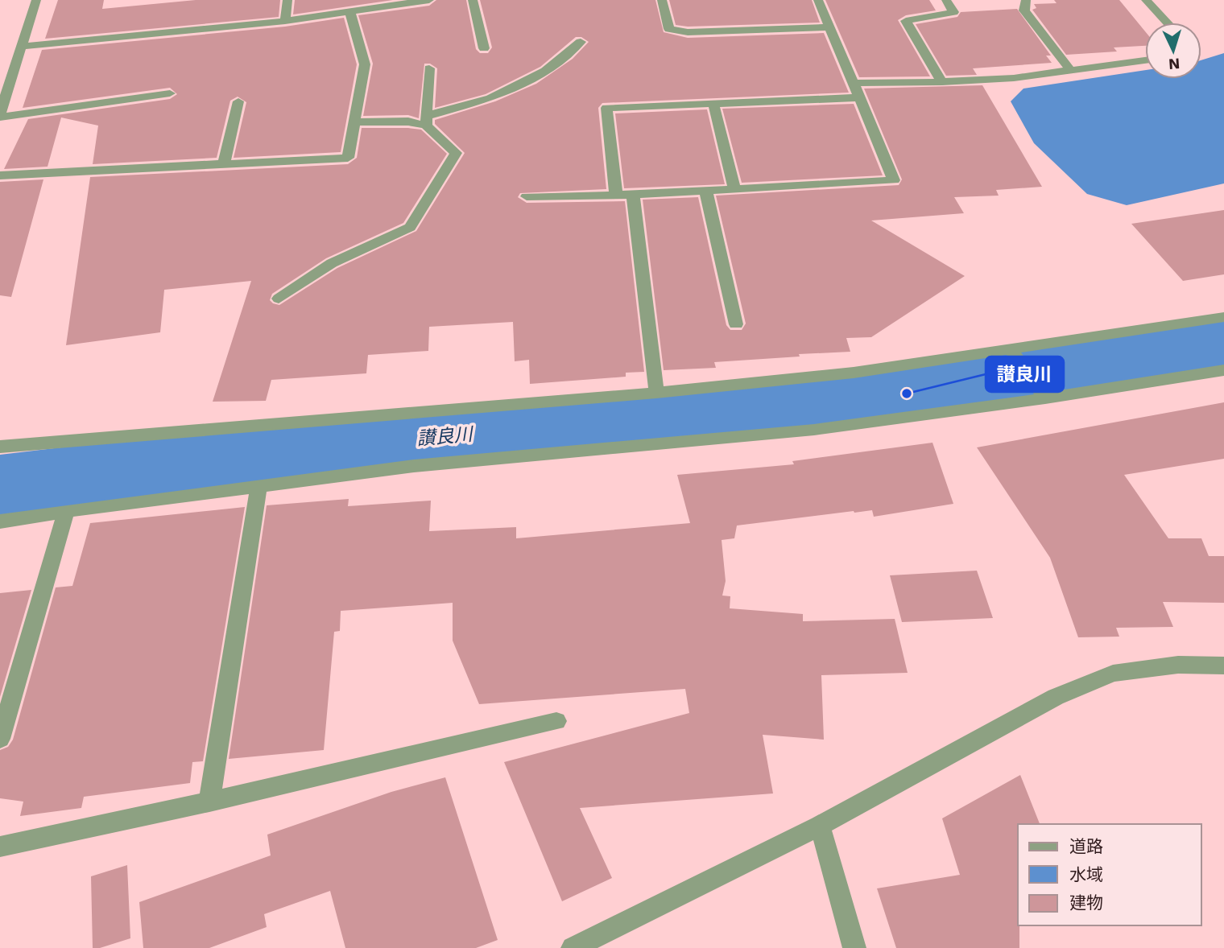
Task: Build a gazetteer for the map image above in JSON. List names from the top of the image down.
{
  "water": ["讃良川"],
  "places": ["讃良川"],
  "legend": ["道路", "水域", "建物"],
  "north": "bottom"
}
